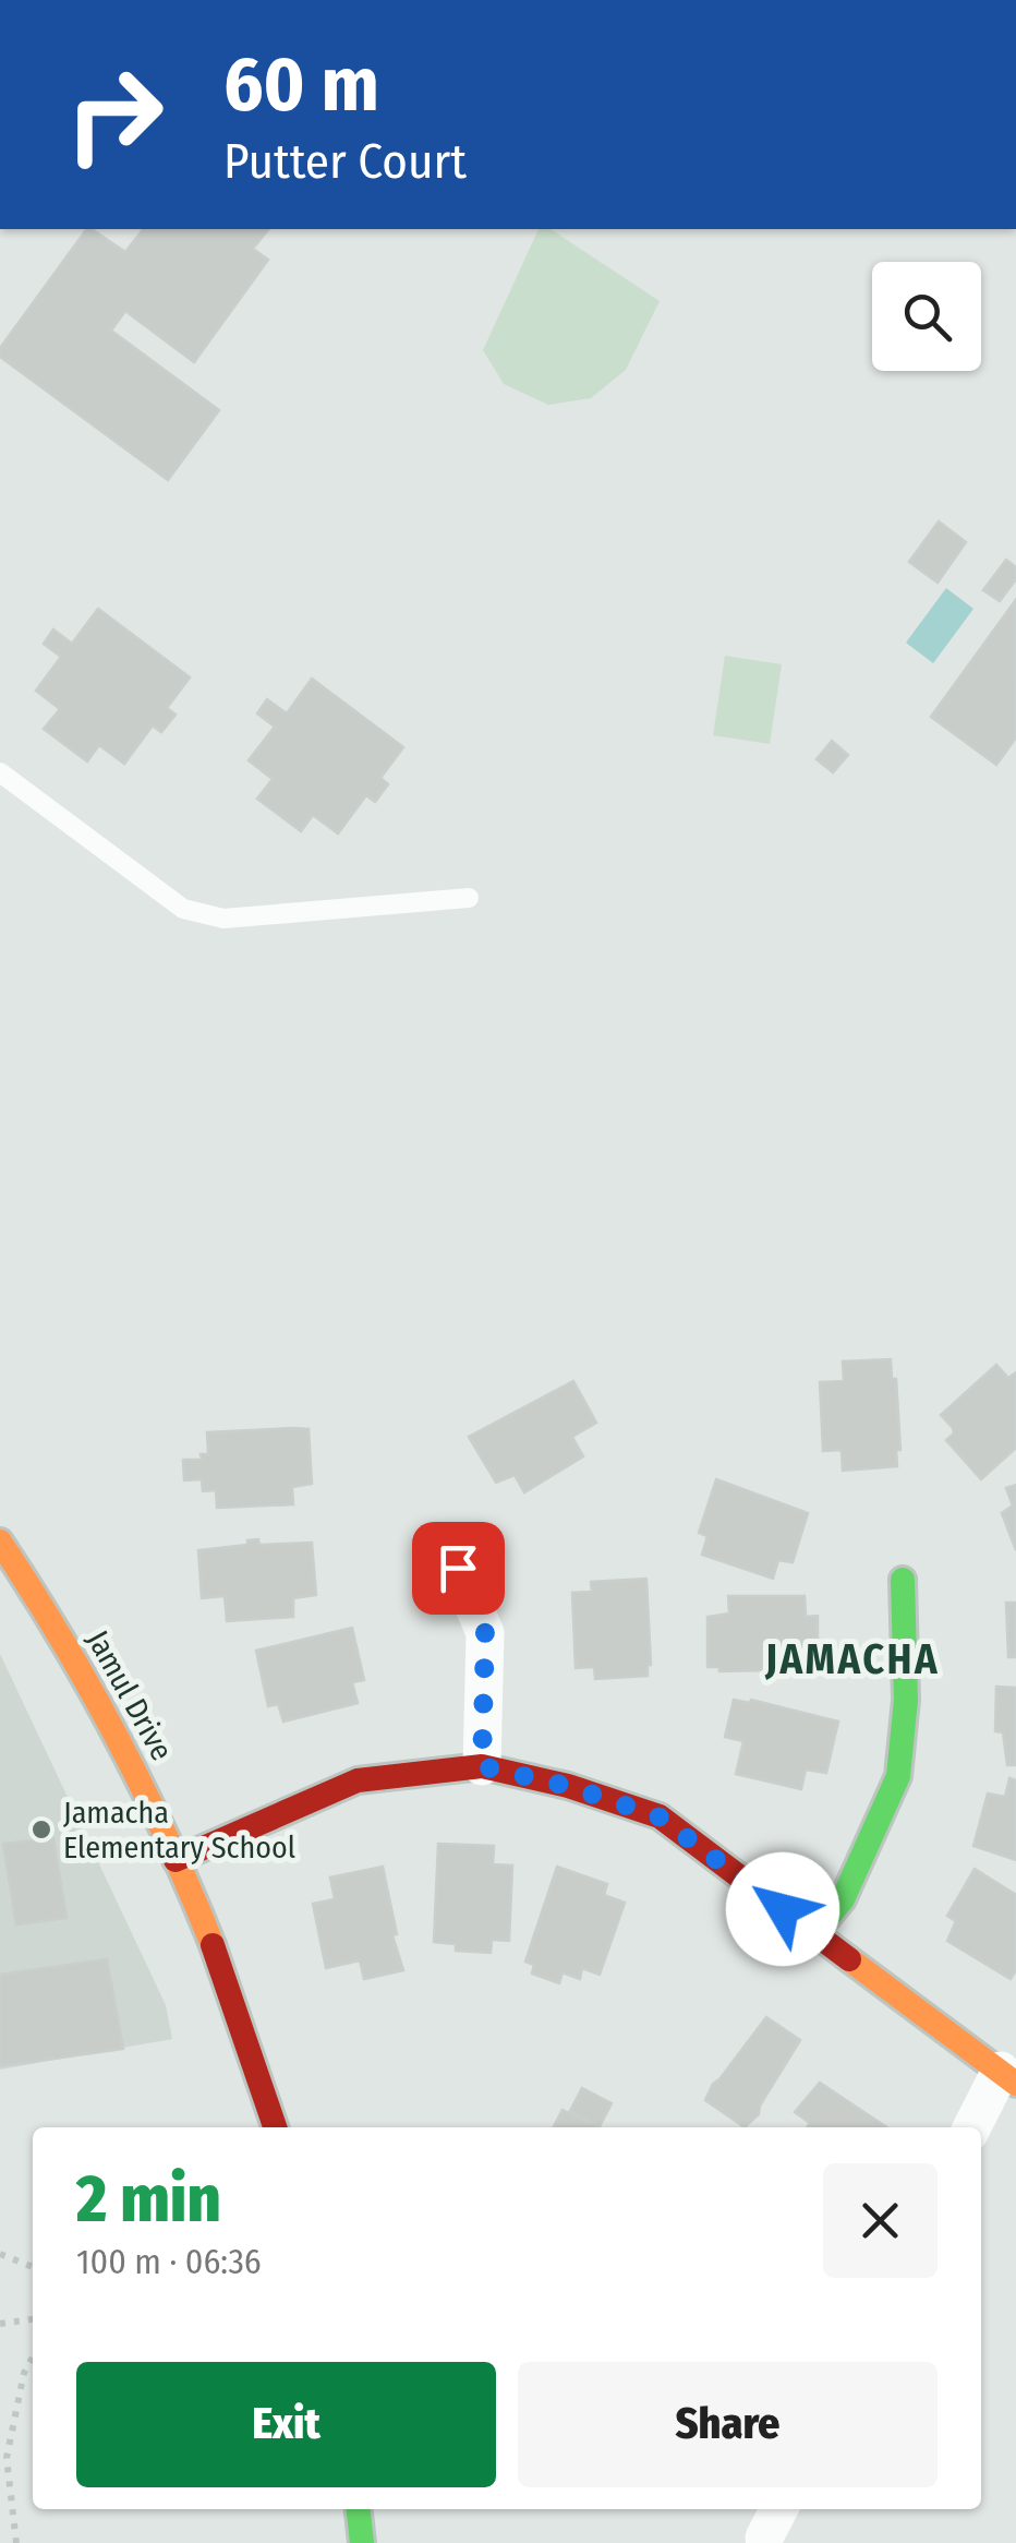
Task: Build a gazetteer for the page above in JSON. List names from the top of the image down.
{
  "streets": {
    "street": ["Jamul Drive"]
  },
  "districts": ["JAMACHA"],
  "places": ["Jamacha Elementary School"],
  "page": {
    "turn": ["60 m", "Putter Court"],
    "heading": ["2 min", "100 m · 06:36"],
    "buttons": ["Exit", "Share"]
  }
}
